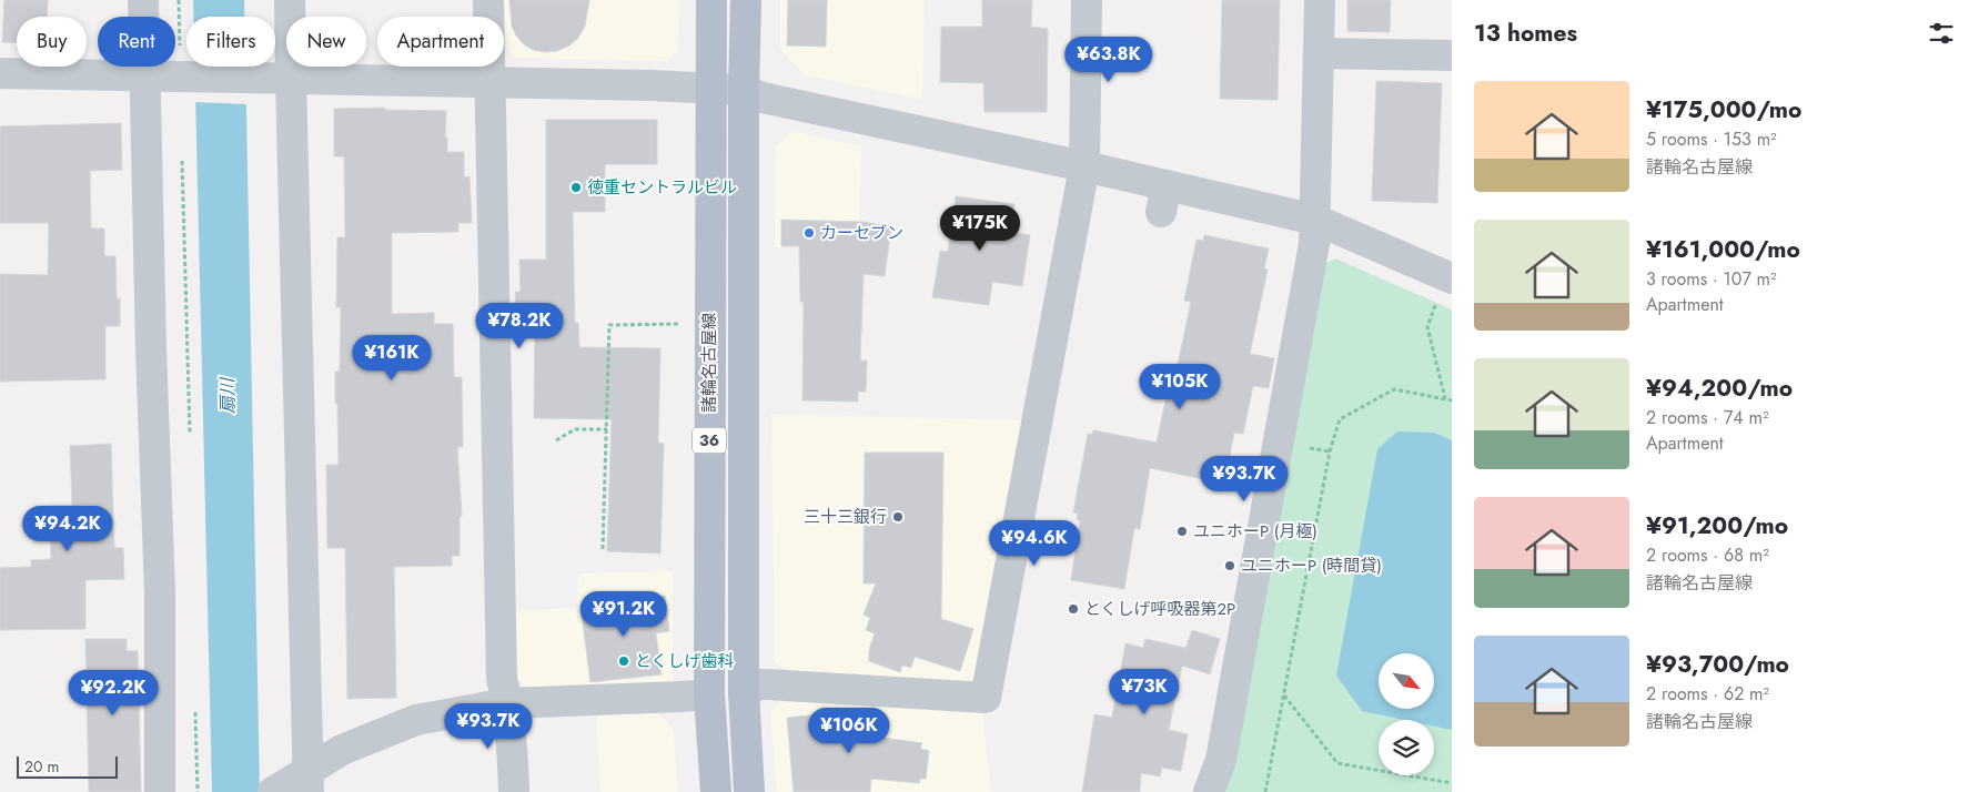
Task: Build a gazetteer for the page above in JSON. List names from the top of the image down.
{
  "streets": {
    "main road": ["諸輪名古屋線", "36"]
  },
  "water": ["扇川"],
  "places": [
    "徳重セントラルビル",
    "カーセブン",
    "三十三銀行",
    "ユニホーP (月極)",
    "ユニホーP (時間貸)",
    "とくしげ呼吸器第2P",
    "とくしげ歯科"
  ],
  "scale_bar": "20 m",
  "north": "bottom right",
  "page": {
    "heading": "13 homes",
    "chip": [
      "Buy",
      "Rent",
      "Filters",
      "New",
      "Apartment"
    ],
    "price": [
      "¥63.8K",
      "¥175K",
      "¥78.2K",
      "¥161K",
      "¥105K",
      "¥93.7K",
      "¥94.2K",
      "¥94.6K",
      "¥91.2K",
      "¥73K",
      "¥92.2K",
      "¥93.7K",
      "¥106K"
    ],
    "list": [
      {
        "name": "¥175,000/mo",
        "note": "5 rooms · 153 m² · 諸輪名古屋線"
      },
      {
        "name": "¥161,000/mo",
        "note": "3 rooms · 107 m² · Apartment"
      },
      {
        "name": "¥94,200/mo",
        "note": "2 rooms · 74 m² · Apartment"
      },
      {
        "name": "¥91,200/mo",
        "note": "2 rooms · 68 m² · 諸輪名古屋線"
      },
      {
        "name": "¥93,700/mo",
        "note": "2 rooms · 62 m² · 諸輪名古屋線"
      }
    ],
    "scale": "20 m"
  }
}
